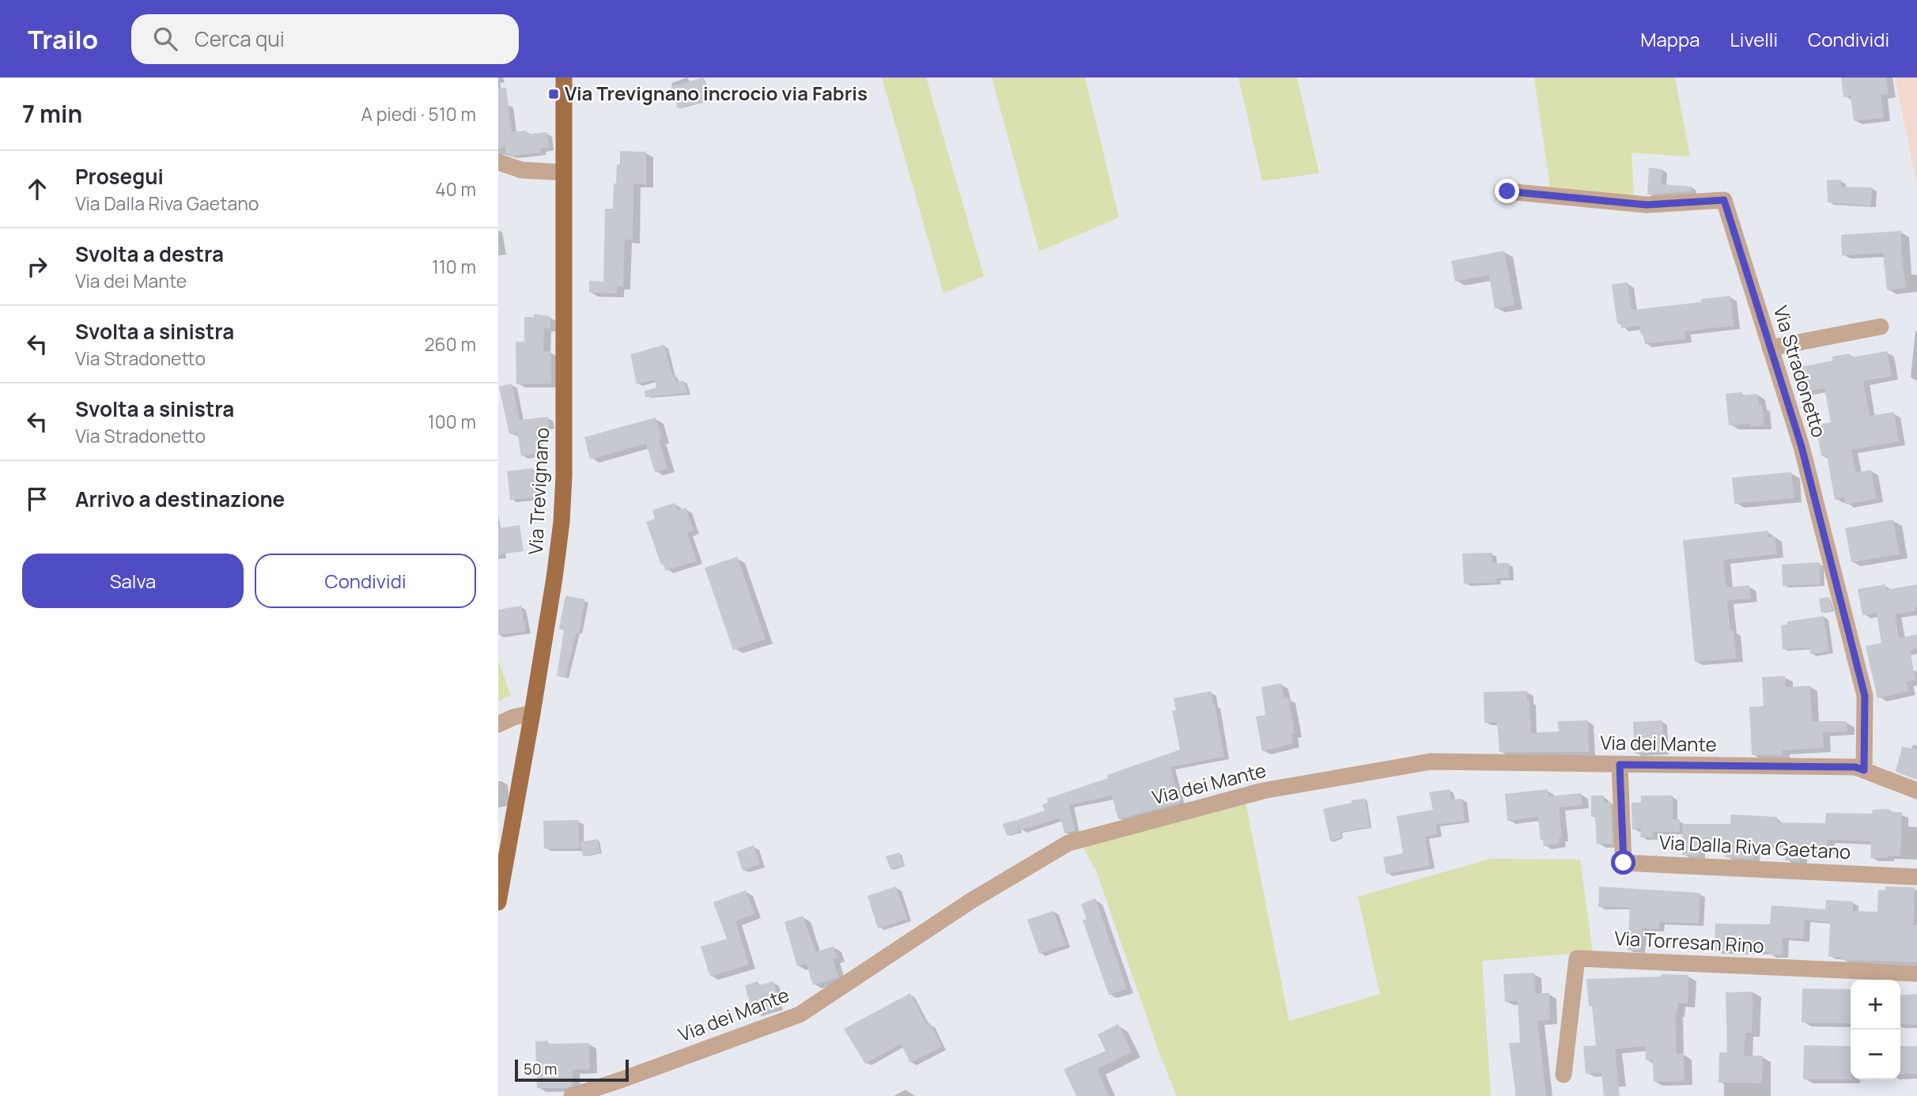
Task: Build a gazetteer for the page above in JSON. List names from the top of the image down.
{
  "streets": {
    "main road": ["Via Trevignano"],
    "street": [
      "Via Stradonetto",
      "Via dei Mante",
      "Via Dalla Riva Gaetano",
      "Via Torresan Rino"
    ]
  },
  "crossings": [
    ["Via Stradonetto", "Via dei Mante"],
    ["Via dei Mante", "Via Dalla Riva Gaetano"]
  ],
  "places": {
    "transit": ["Via Trevignano incrocio via Fabris"]
  },
  "scale_bar": "50 m",
  "page": {
    "header": "Trailo",
    "search": "Cerca qui",
    "nav": ["Mappa", "Livelli", "Condividi"],
    "heading": ["7 min", "A piedi · 510 m"],
    "list": [
      ["Prosegui", "Via Dalla Riva Gaetano", "40 m"],
      ["Svolta a destra", "Via dei Mante", "110 m"],
      ["Svolta a sinistra", "Via Stradonetto", "260 m"],
      ["Svolta a sinistra", "Via Stradonetto", "100 m"],
      "Arrivo a destinazione"
    ],
    "buttons": ["Salva", "Condividi"],
    "map_buttons": ["+", "−"],
    "scale": "50 m"
  }
}
